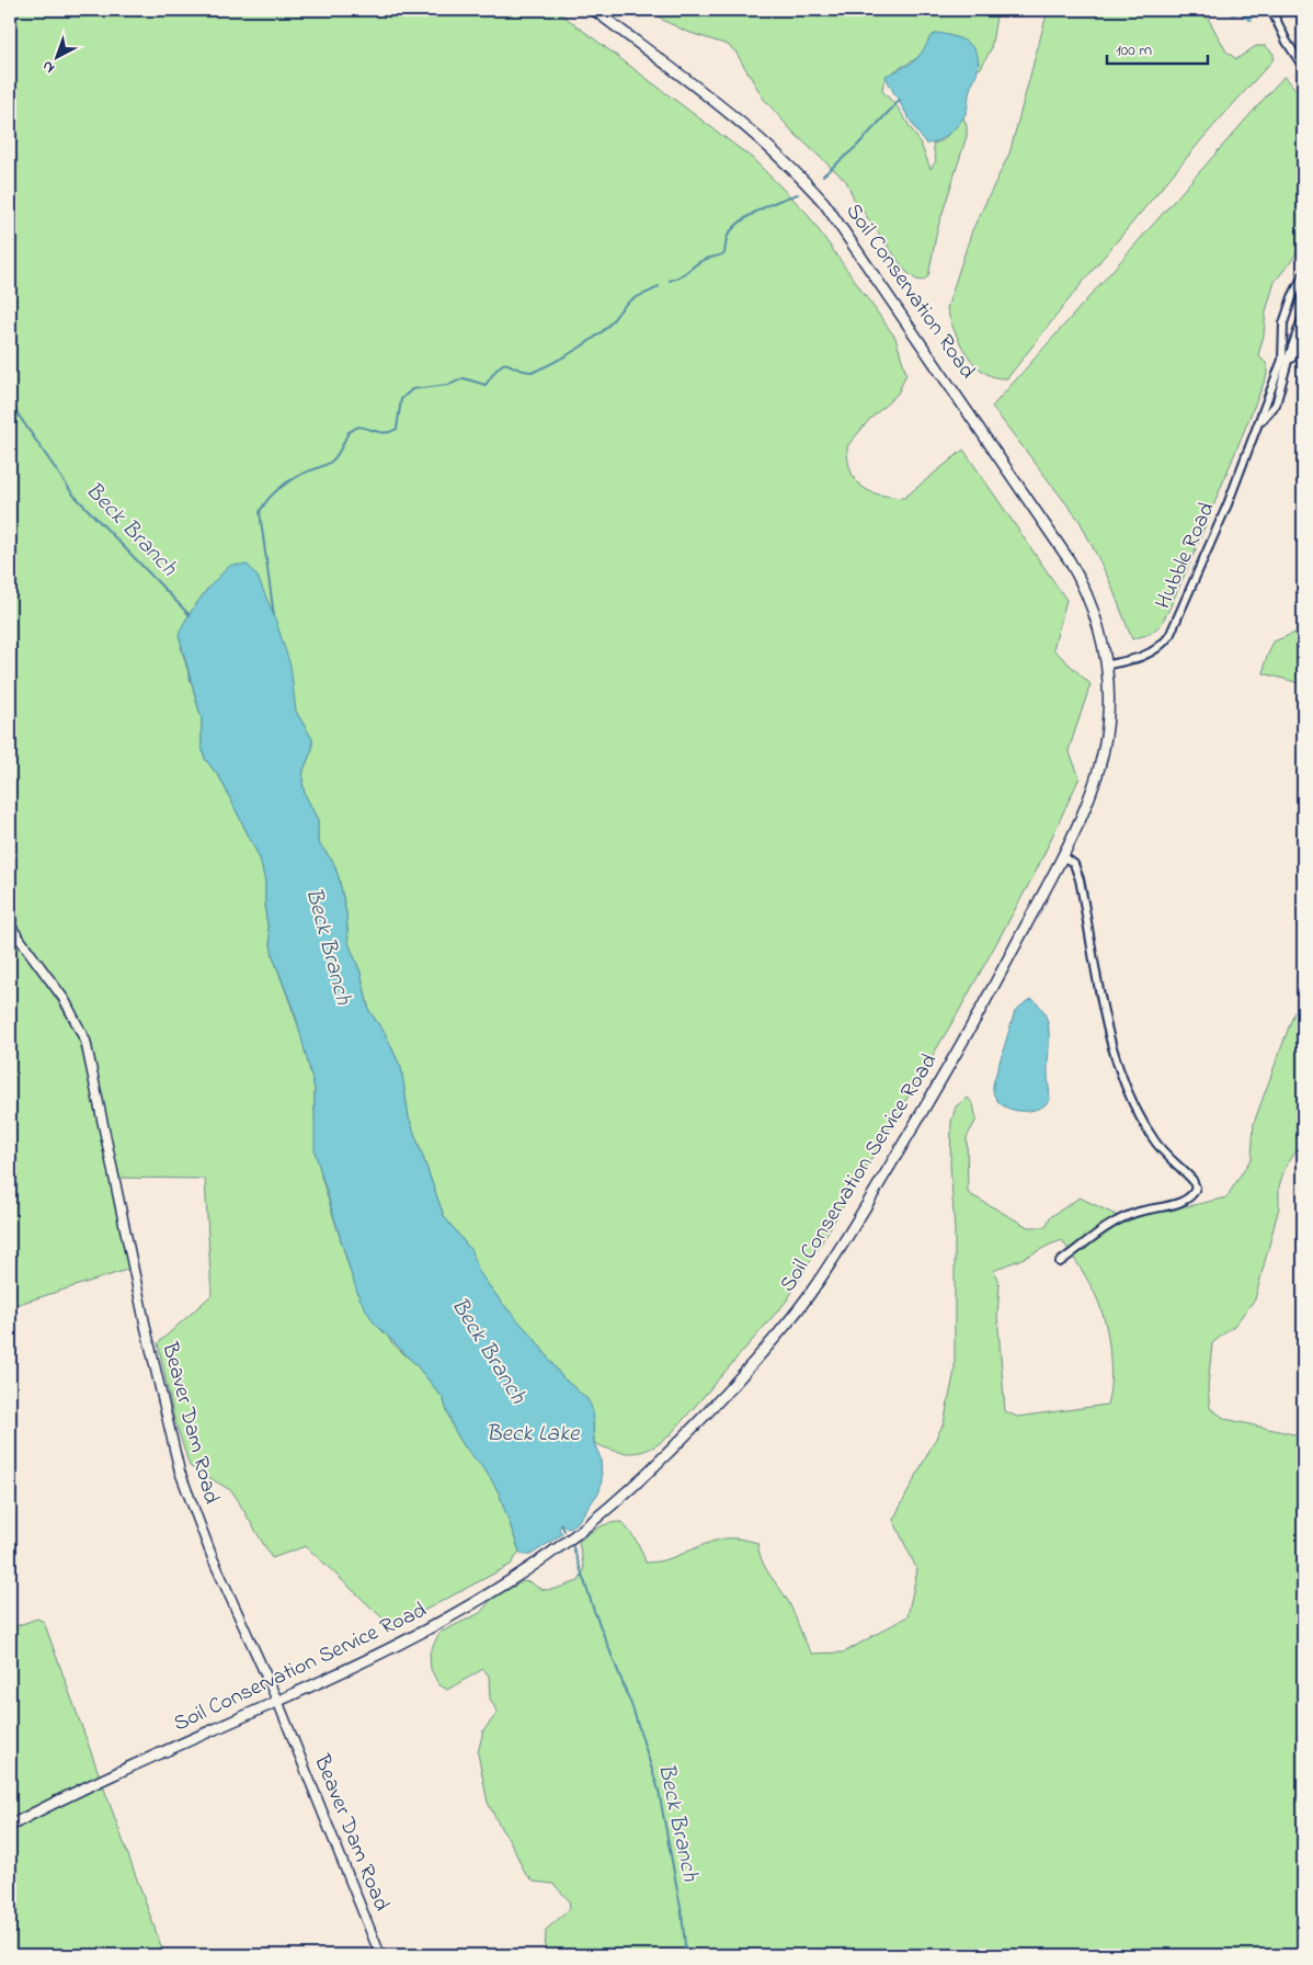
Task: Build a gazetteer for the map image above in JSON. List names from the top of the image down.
{
  "streets": {
    "main road": ["Soil Conservation Road", "Soil Conservation Service Road"],
    "street": ["Hubble Road", "Beaver Dam Road"]
  },
  "crossings": [
    ["Soil Conservation Road", "Hubble Road"],
    ["Soil Conservation Road", "Soil Conservation Service Road"],
    ["Hubble Road", "Soil Conservation Service Road"],
    ["Soil Conservation Service Road", "Beaver Dam Road"]
  ],
  "water": ["Beck Branch", "Beck Lake"],
  "scale_bar": "100 m",
  "north": "bottom left"
}
